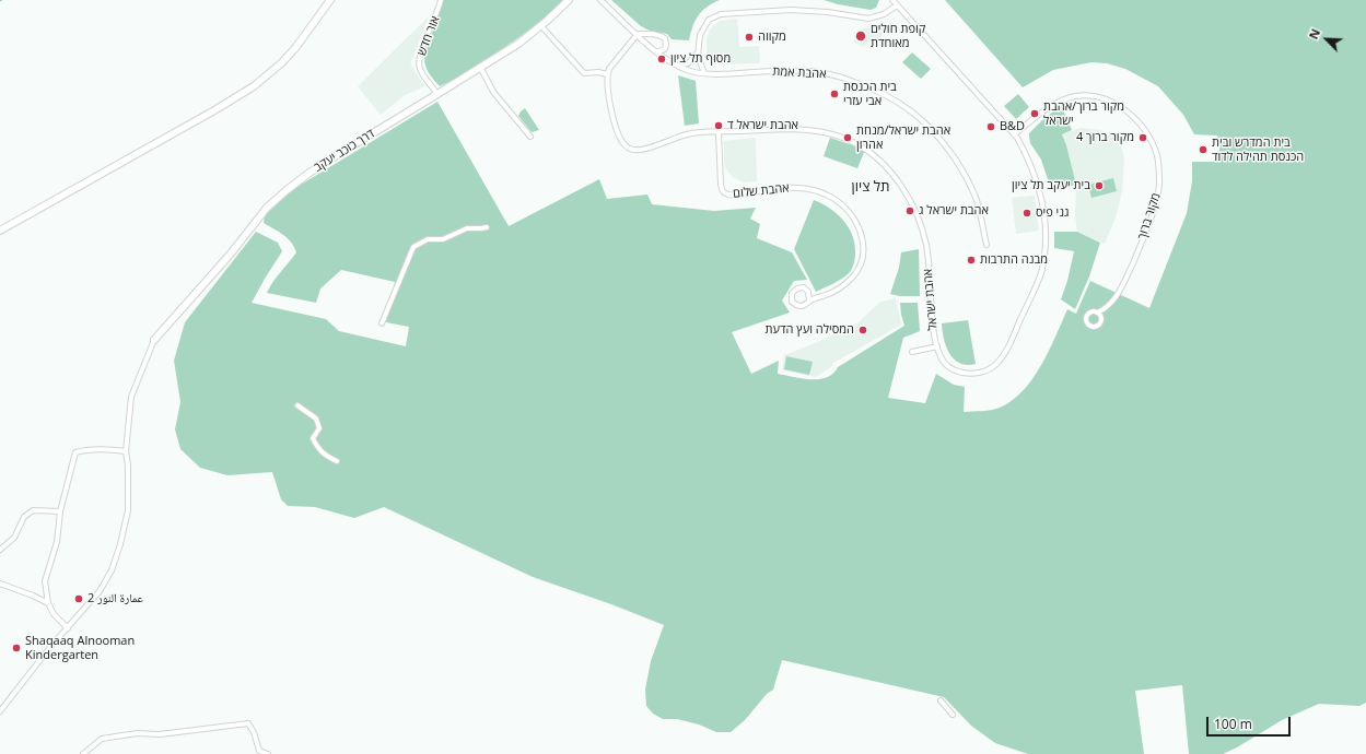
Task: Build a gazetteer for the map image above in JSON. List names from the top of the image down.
{
  "streets": {
    "street": [
      "אור חדש",
      "אהבת אמת",
      "דרך כוכב יעקב",
      "אהבת שלום",
      "מקור ברוך",
      "אהבת ישראל"
    ]
  },
  "crossings": [
    ["אור חדש", "דרך כוכב יעקב"],
    ["אהבת שלום", "אהבת ישראל"],
    ["מקור ברוך", "אהבת ישראל"]
  ],
  "districts": ["תל ציון"],
  "places": [
    "קופת חולים מאוחדת",
    "מקווה",
    "מסוף תל ציון",
    "בית הכנסת אבי עזרי",
    "מקור ברוך/אהבת ישראל",
    "אהבת ישראל ד",
    "B&D",
    "אהבת ישראל/מנחת אהרון",
    "מקור ברוך 4",
    "בית המדרש ובית הכנסת תהילה לדוד",
    "בית יעקב תל ציון",
    "אהבת ישראל ג",
    "גני פיס",
    "מבנה התרבות",
    "המסילה ועץ הדעת",
    "عمارة النور 2",
    "Shaqaaq Alnooman Kindergarten"
  ],
  "scale_bar": "100 m",
  "north": "top left"
}
